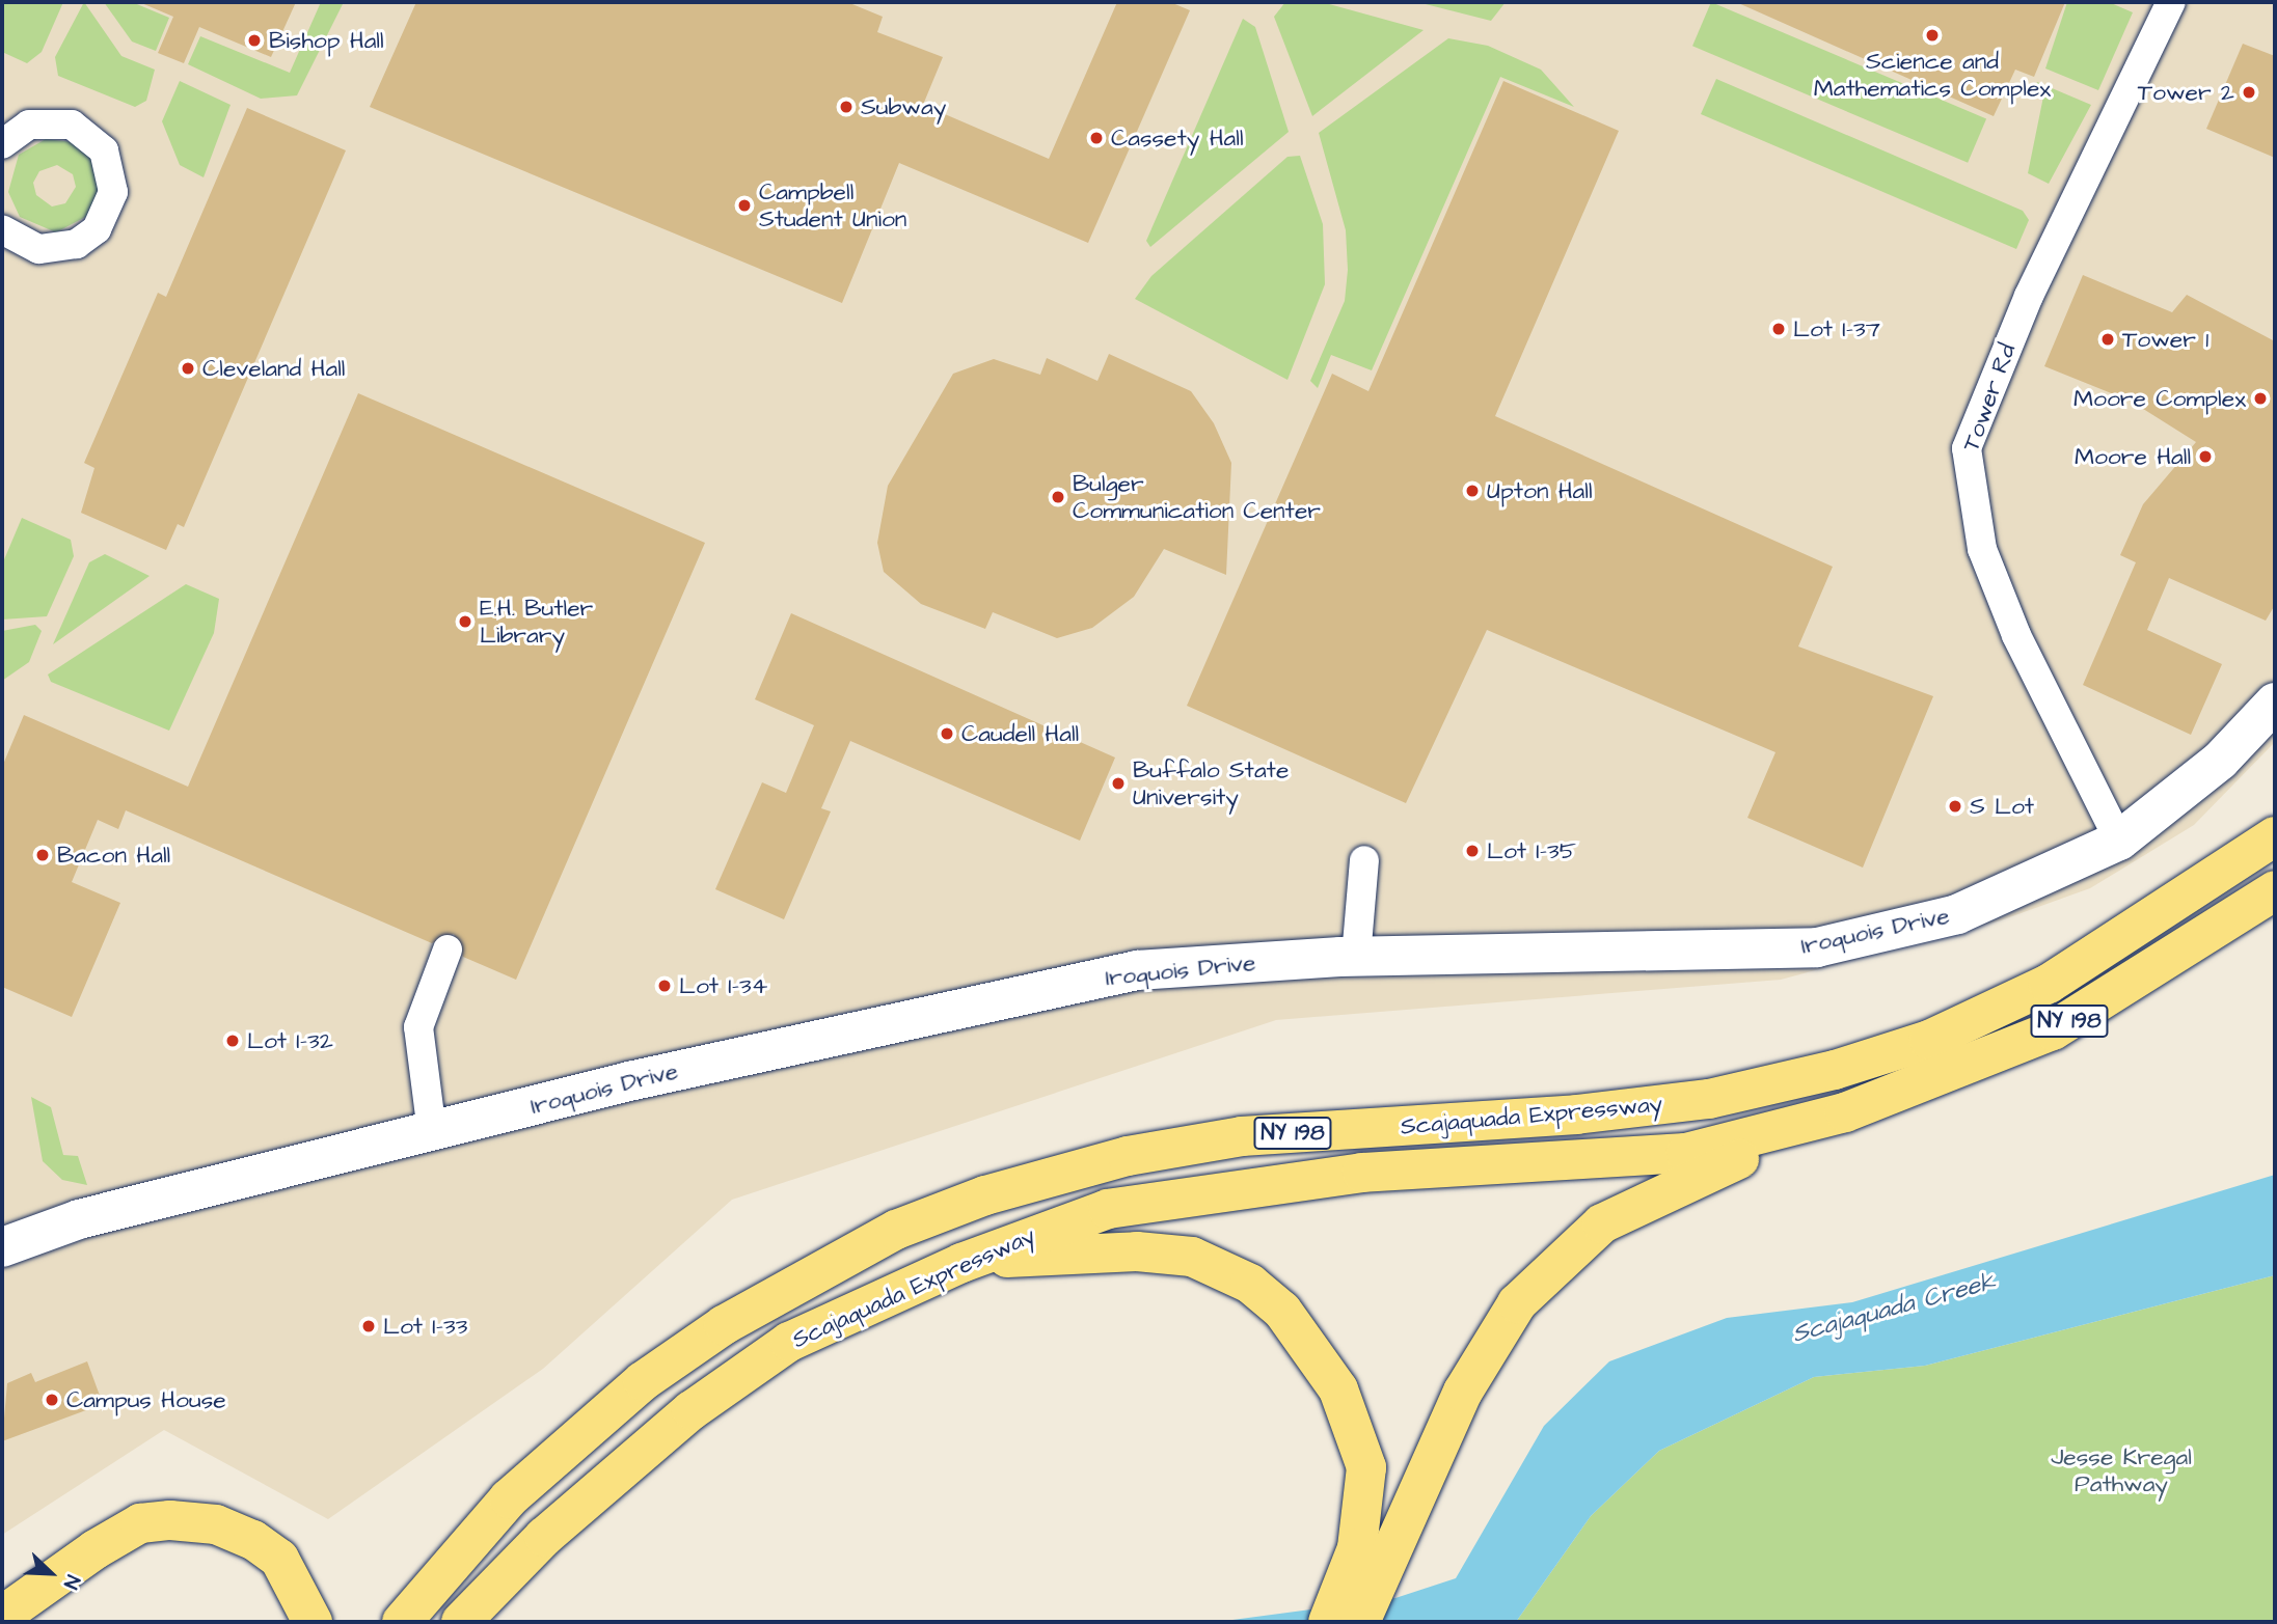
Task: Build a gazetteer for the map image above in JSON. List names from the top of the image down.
{
  "streets": {
    "highway": ["NY 198", "Scajaquada Expressway"],
    "street": ["Tower Rd", "Iroquois Drive"]
  },
  "crossings": [
    ["Tower Rd", "Iroquois Drive"]
  ],
  "water": ["Scajaquada Creek"],
  "parks": ["Jesse Kregal Pathway"],
  "places": [
    "Science and Mathematics Complex",
    "Bishop Hall",
    "Tower 2",
    "Subway",
    "Cassety Hall",
    "Campbell Student Union",
    "Lot I-37",
    "Tower 1",
    "Cleveland Hall",
    "Moore Complex",
    "Moore Hall",
    "Upton Hall",
    "Bulger Communication Center",
    "E.H. Butler Library",
    "Caudell Hall",
    "Buffalo State University",
    "S Lot",
    "Lot I-35",
    "Bacon Hall",
    "Lot I-34",
    "Lot I-32",
    "Lot I-33",
    "Campus House"
  ],
  "north": "bottom right"
}
